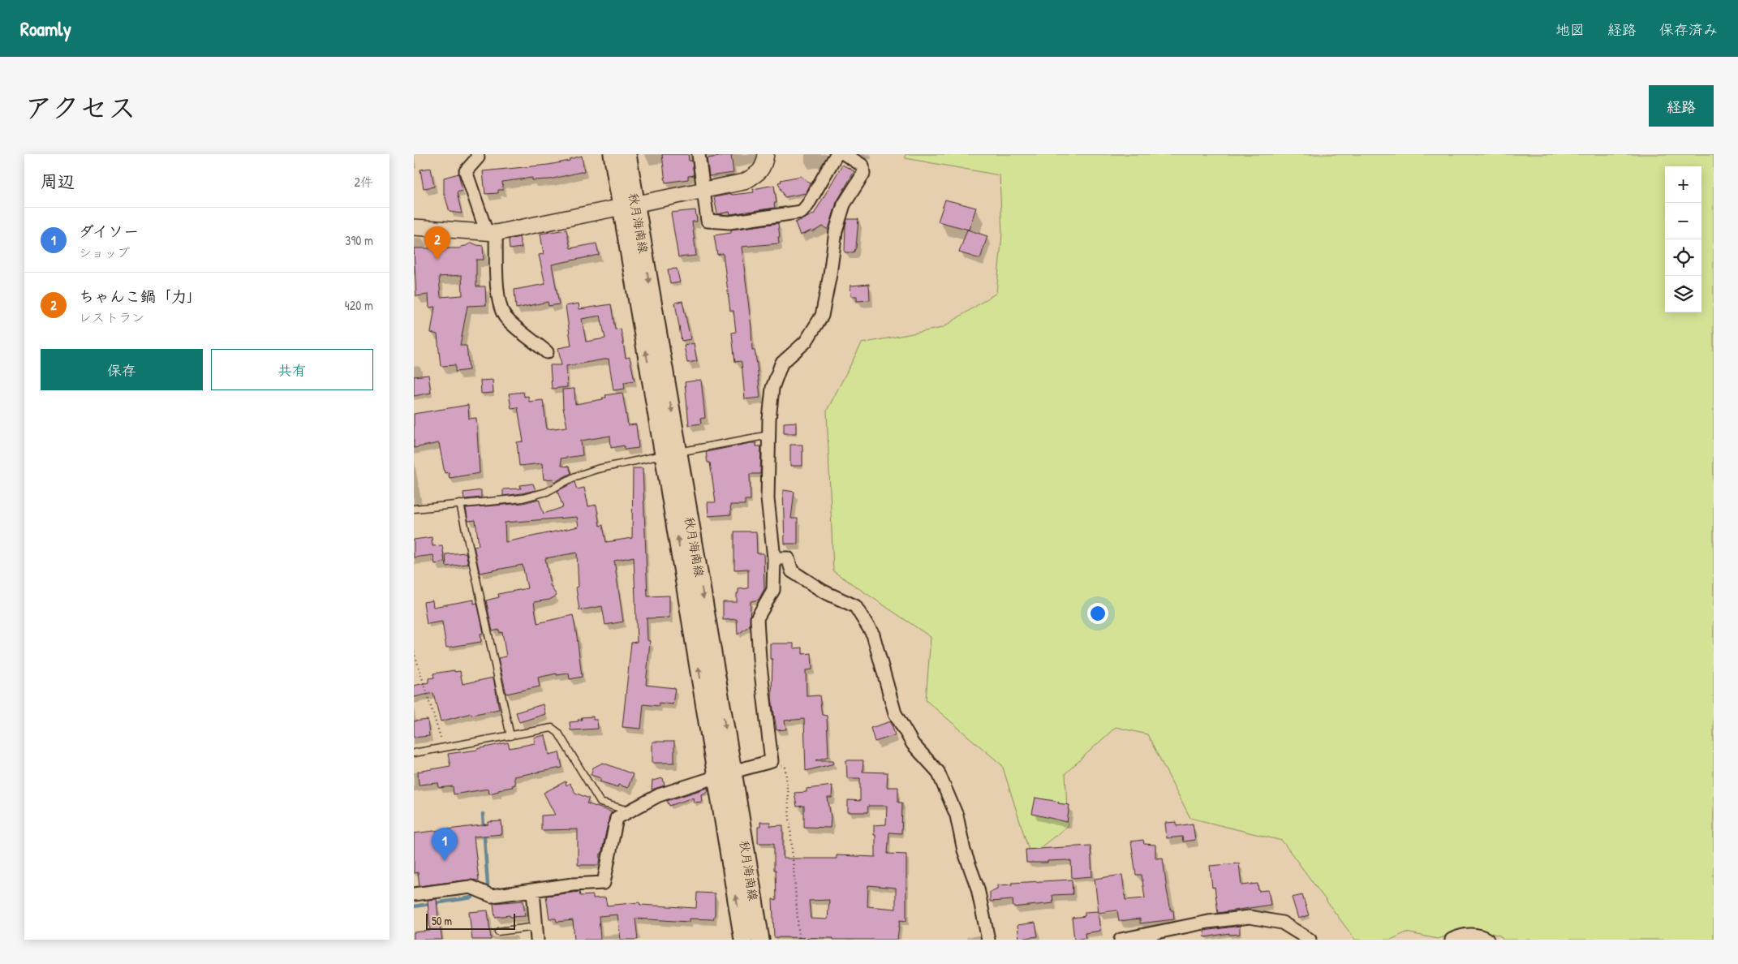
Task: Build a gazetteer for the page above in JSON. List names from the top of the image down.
{
  "streets": {
    "main road": ["秋月海南線"]
  },
  "scale_bar": "50 m",
  "page": {
    "header": "Roamly",
    "nav": ["地図", "経路", "保存済み"],
    "title": "アクセス",
    "buttons": [
      "経路",
      ["保存", "共有"]
    ],
    "heading": ["周辺", "2件"],
    "map_buttons": ["+", "−"],
    "list": [
      {
        "mark": "1",
        "name": "ダイソー",
        "note": "ショップ",
        "value": "390 m"
      },
      {
        "mark": "2",
        "name": "ちゃんこ鍋「力」",
        "note": "レストラン",
        "value": "420 m"
      }
    ],
    "pins": ["2", "1"],
    "scale": "50 m"
  }
}
